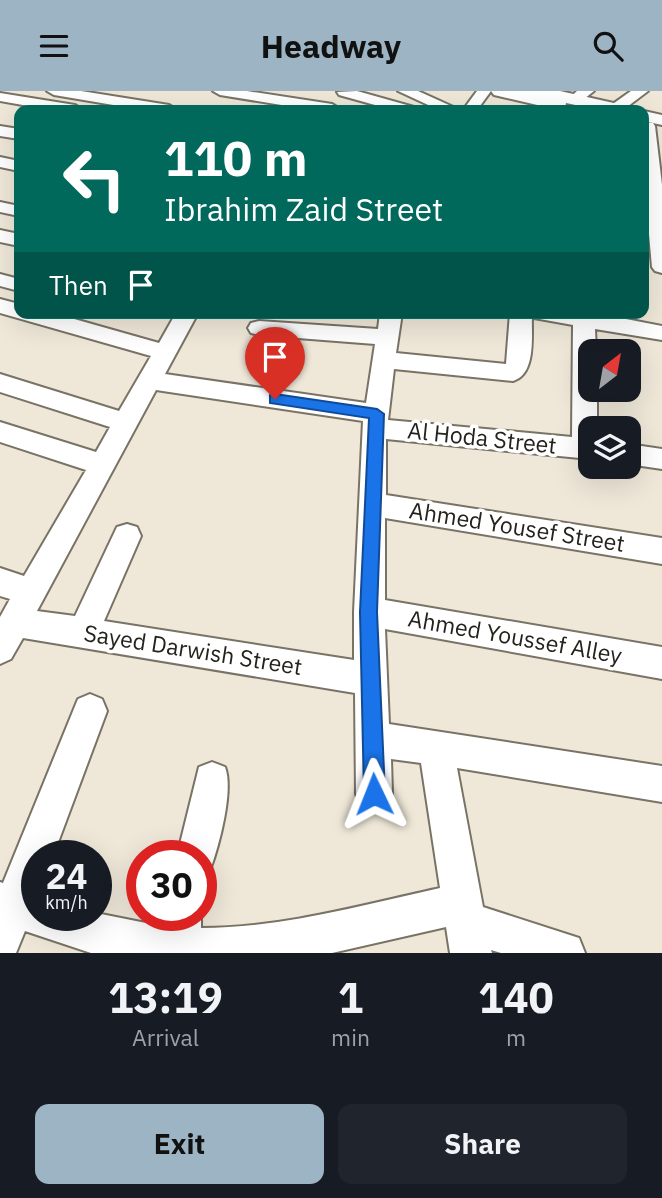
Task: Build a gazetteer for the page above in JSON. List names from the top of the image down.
{
  "streets": {
    "street": [
      "Al Hoda Street",
      "Ahmed Yousef Street",
      "Ahmed Youssef Alley",
      "Sayed Darwish Street"
    ]
  },
  "north": "top right",
  "page": {
    "header": "Headway",
    "turn": ["110 m", "Ibrahim Zaid Street"],
    "then": "Then",
    "speed": "24 km/h",
    "limit": "30",
    "eta": [
      "13:19",
      "Arrival",
      "1",
      "min",
      "140",
      "m"
    ],
    "buttons": ["Exit", "Share"]
  }
}
